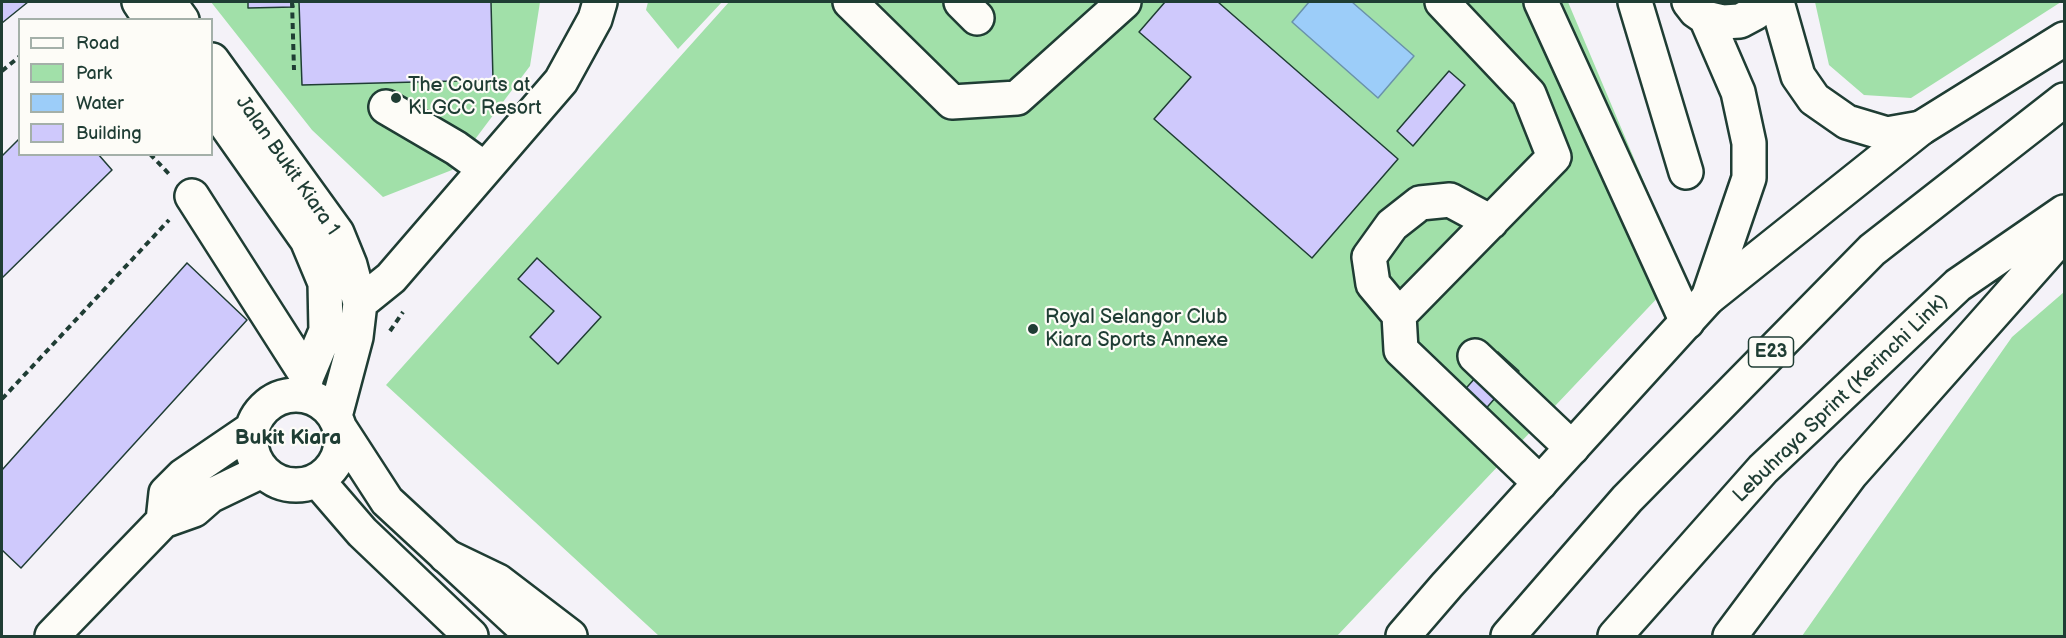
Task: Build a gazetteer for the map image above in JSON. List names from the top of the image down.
{
  "streets": {
    "main road": ["Jalan Bukit Kiara 1", "E23", "Lebuhraya Sprint (Kerinchi Link)"]
  },
  "districts": ["Bukit Kiara"],
  "places": ["The Courts at KLGCC Resort", "Royal Selangor Club Kiara Sports Annexe"],
  "legend": [
    "Road",
    "Park",
    "Water",
    "Building"
  ]
}
